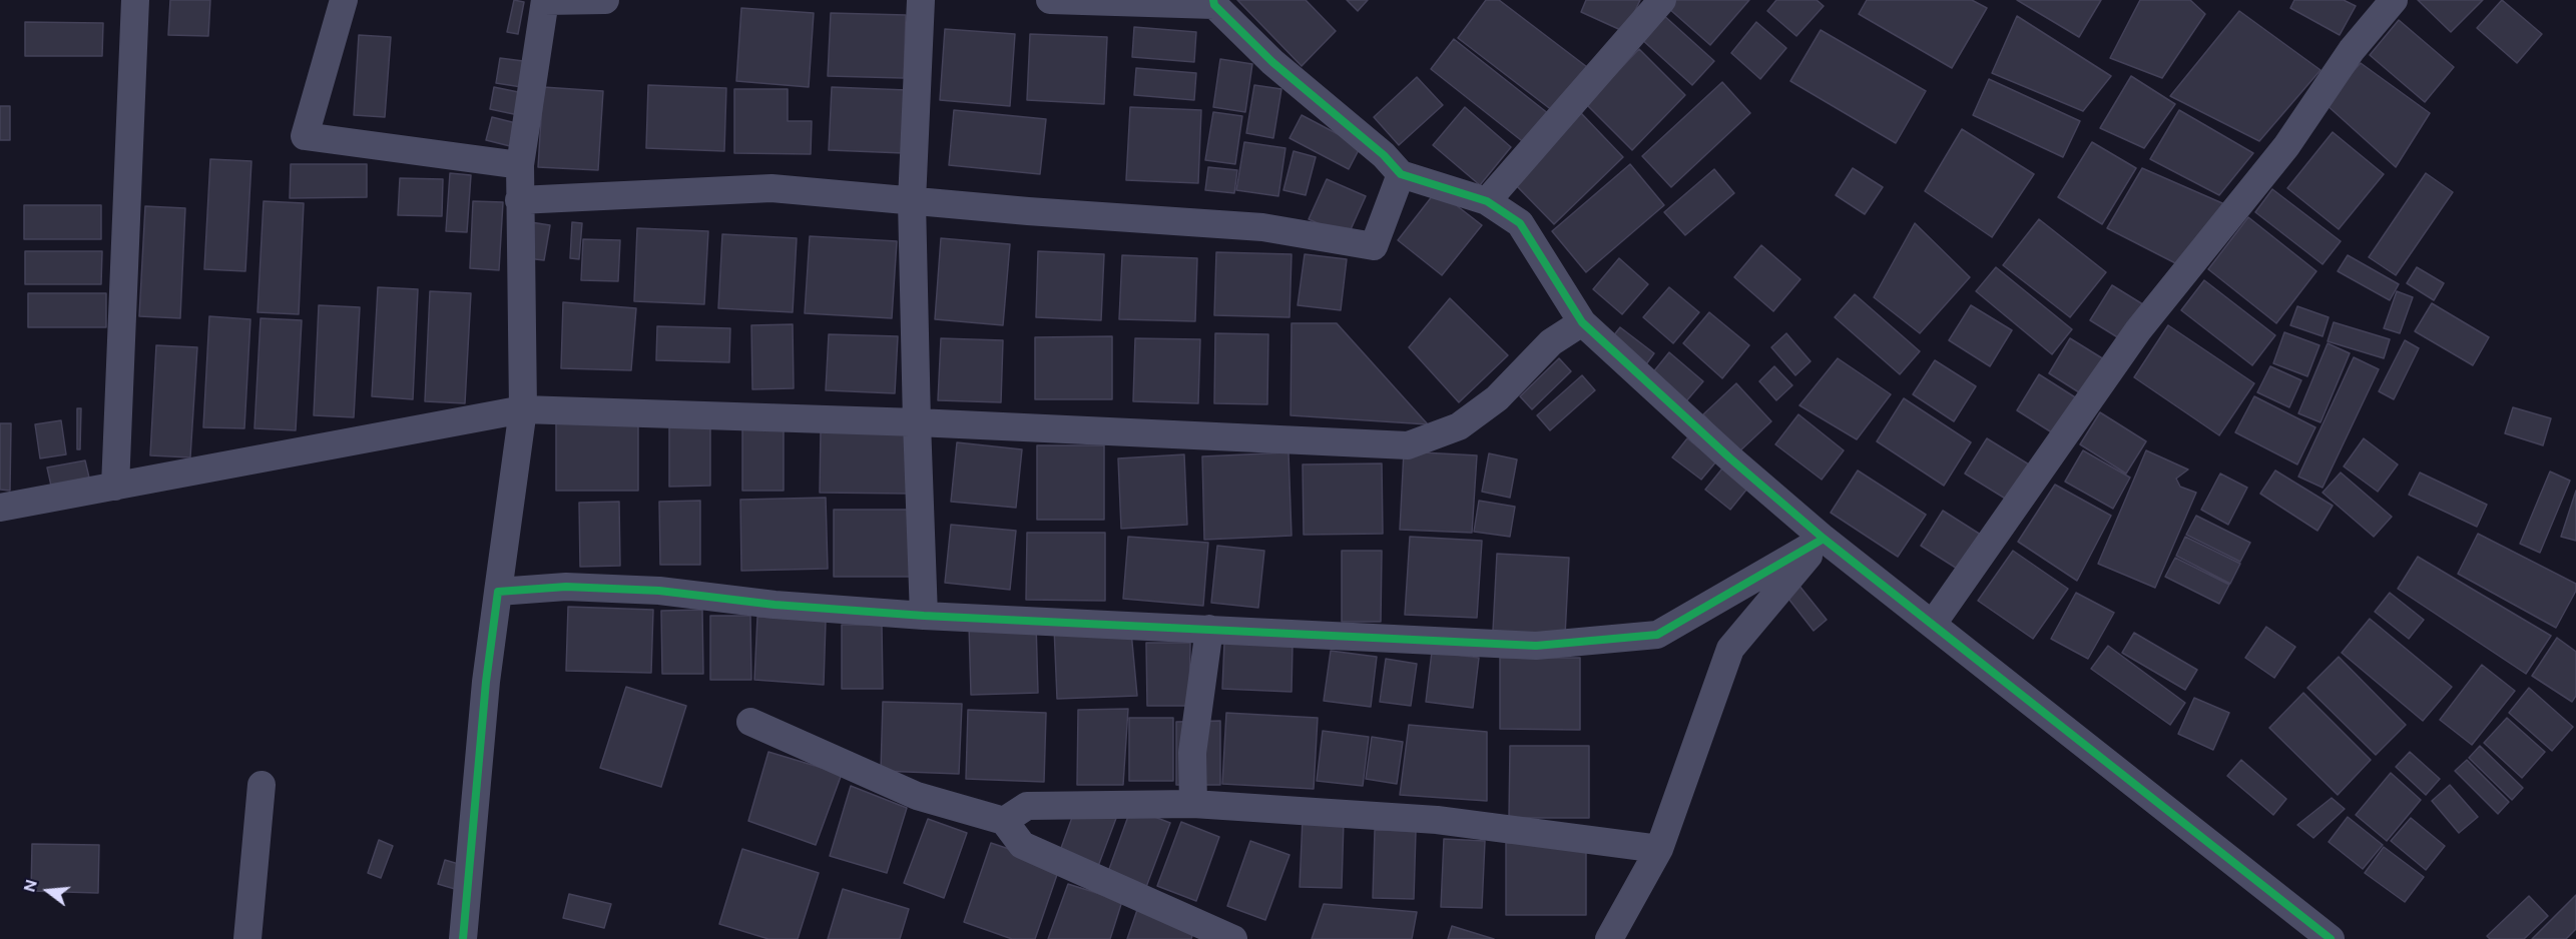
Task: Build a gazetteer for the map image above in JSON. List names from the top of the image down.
{
  "north": "left"
}
